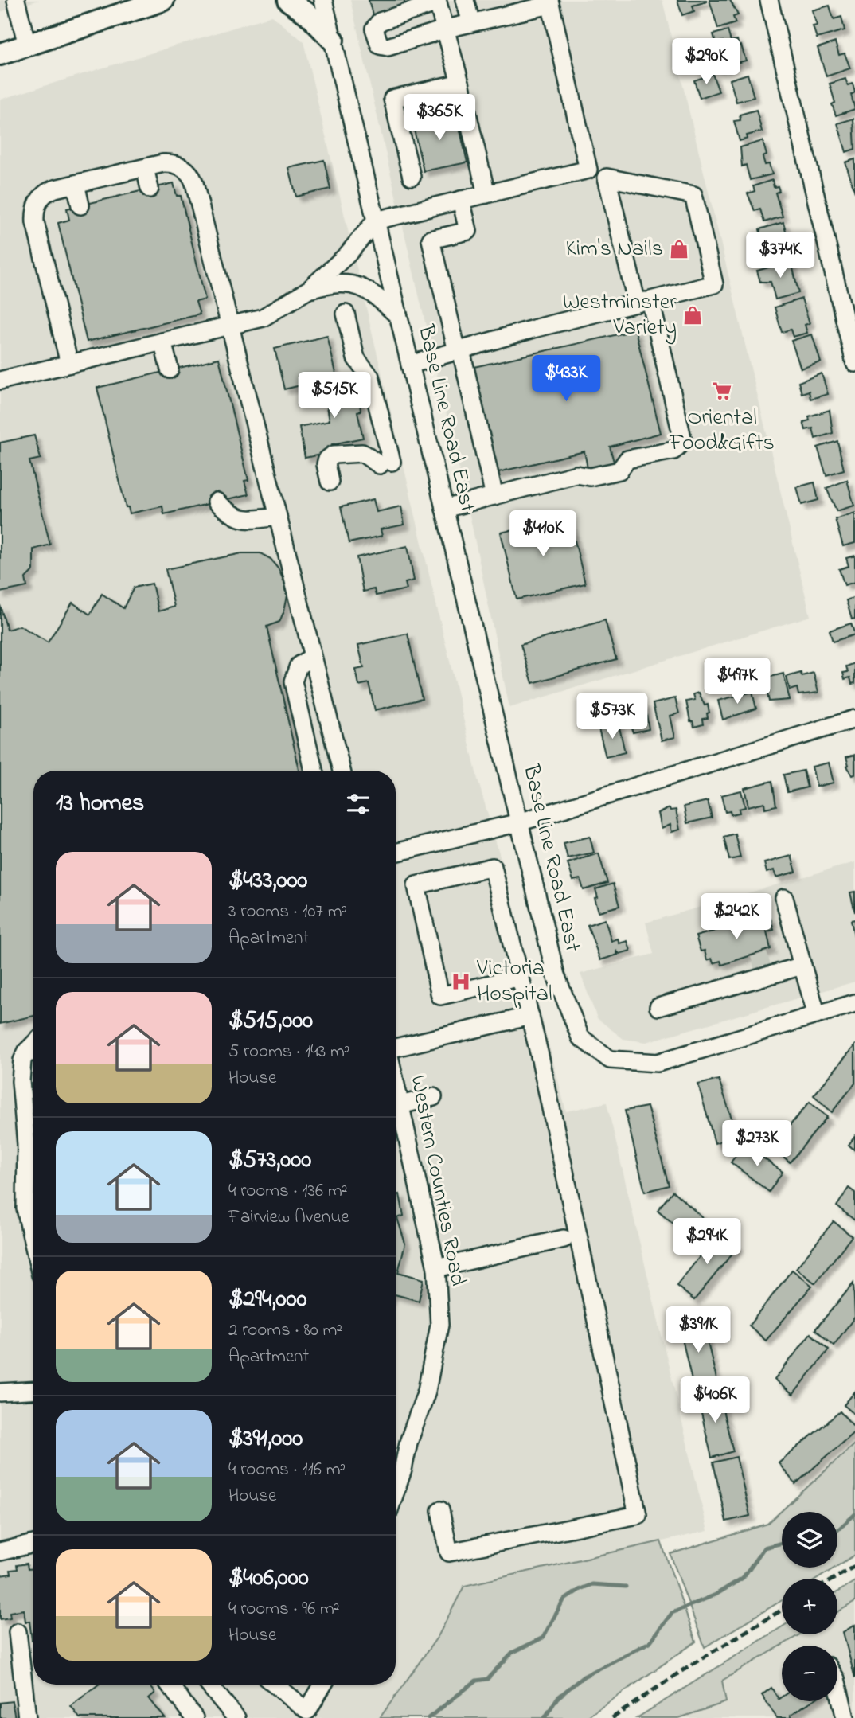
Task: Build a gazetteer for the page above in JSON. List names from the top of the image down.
{
  "streets": {
    "street": ["Base Line Road East", "Western Counties Road"]
  },
  "places": {
    "shop": ["Kim's Nails", "Westminster Variety"],
    "supermarket": ["Oriental Food&Gifts"],
    "hospital": ["Victoria Hospital"]
  },
  "page": {
    "price": [
      "$290K",
      "$365K",
      "$374K",
      "$433K",
      "$515K",
      "$410K",
      "$497K",
      "$573K",
      "$242K",
      "$273K",
      "$294K",
      "$391K",
      "$406K"
    ],
    "heading": "13 homes",
    "list": [
      {
        "name": "$433,000",
        "note": "3 rooms · 107 m² · Apartment"
      },
      {
        "name": "$515,000",
        "note": "5 rooms · 143 m² · House"
      },
      {
        "name": "$573,000",
        "note": "4 rooms · 136 m² · Fairview Avenue"
      },
      {
        "name": "$294,000",
        "note": "2 rooms · 80 m² · Apartment"
      },
      {
        "name": "$391,000",
        "note": "4 rooms · 116 m² · House"
      },
      {
        "name": "$406,000",
        "note": "4 rooms · 96 m² · House"
      }
    ],
    "map_buttons": ["+", "−"]
  }
}
